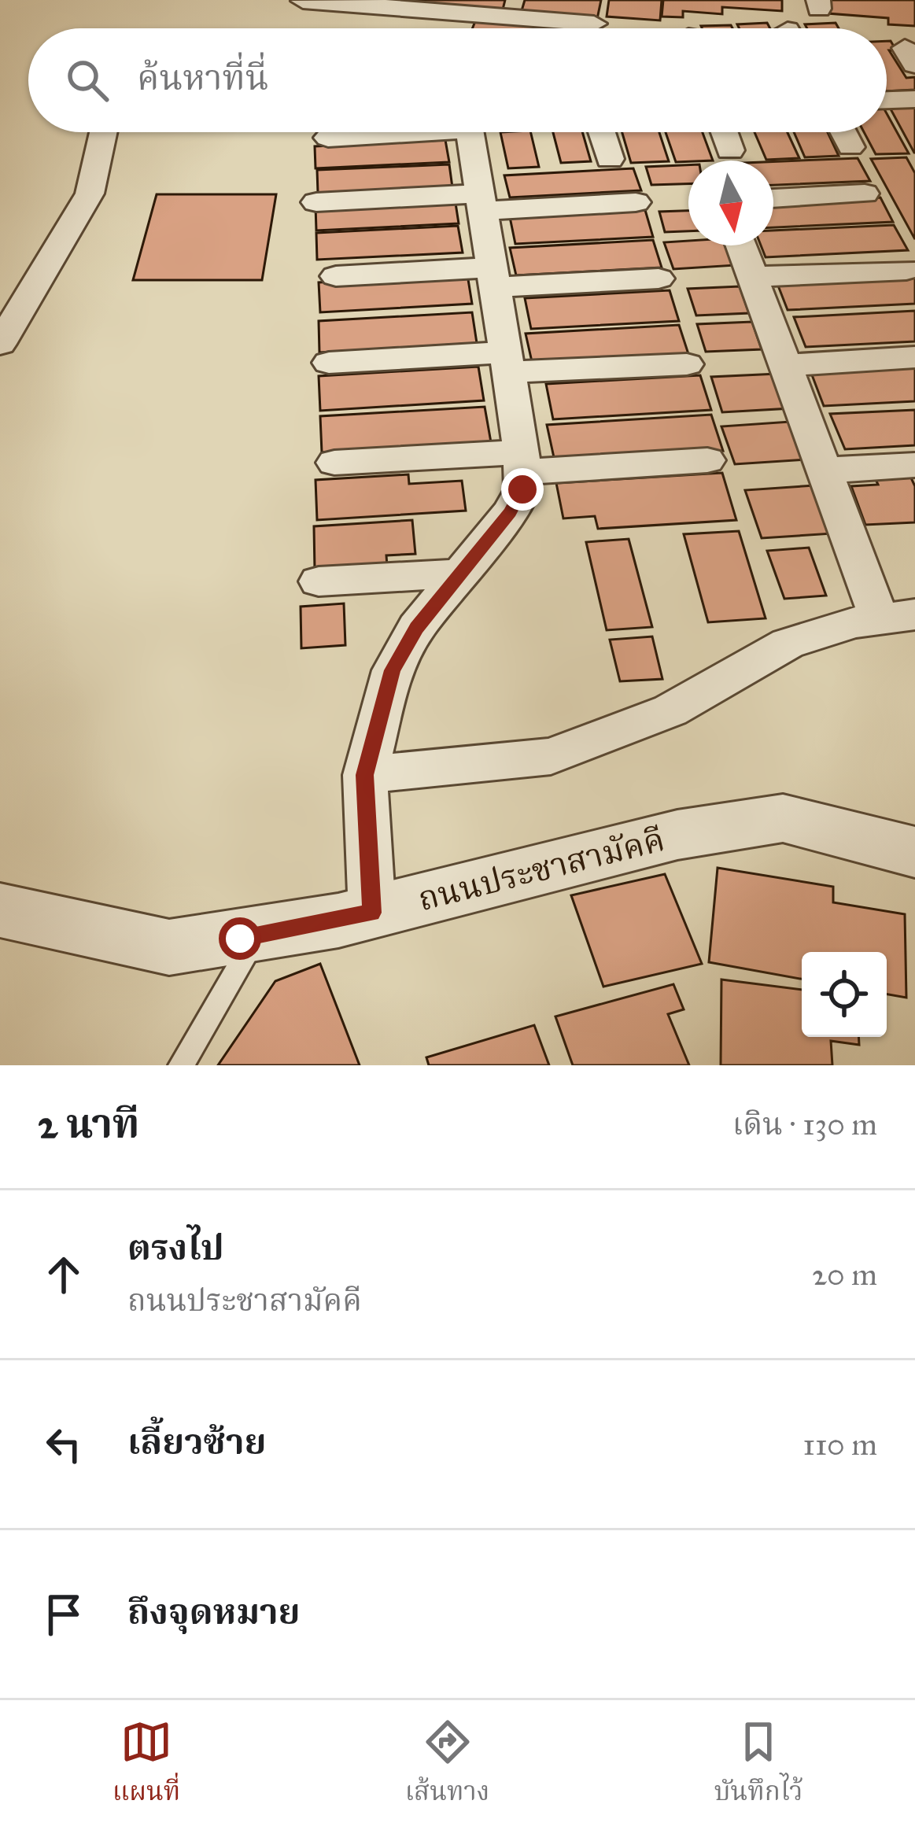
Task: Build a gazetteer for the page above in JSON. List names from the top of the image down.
{
  "streets": {
    "street": ["ถนนประชาสามัคคี"]
  },
  "north": "bottom",
  "page": {
    "search": "ค้นหาที่นี่",
    "heading": ["2 นาที", "เดิน · 130 m"],
    "list": [
      ["ตรงไป", "ถนนประชาสามัคคี", "20 m"],
      ["เลี้ยวซ้าย", "110 m"],
      "ถึงจุดหมาย"
    ],
    "nav": ["แผนที่", "เส้นทาง", "บันทึกไว้"]
  }
}
